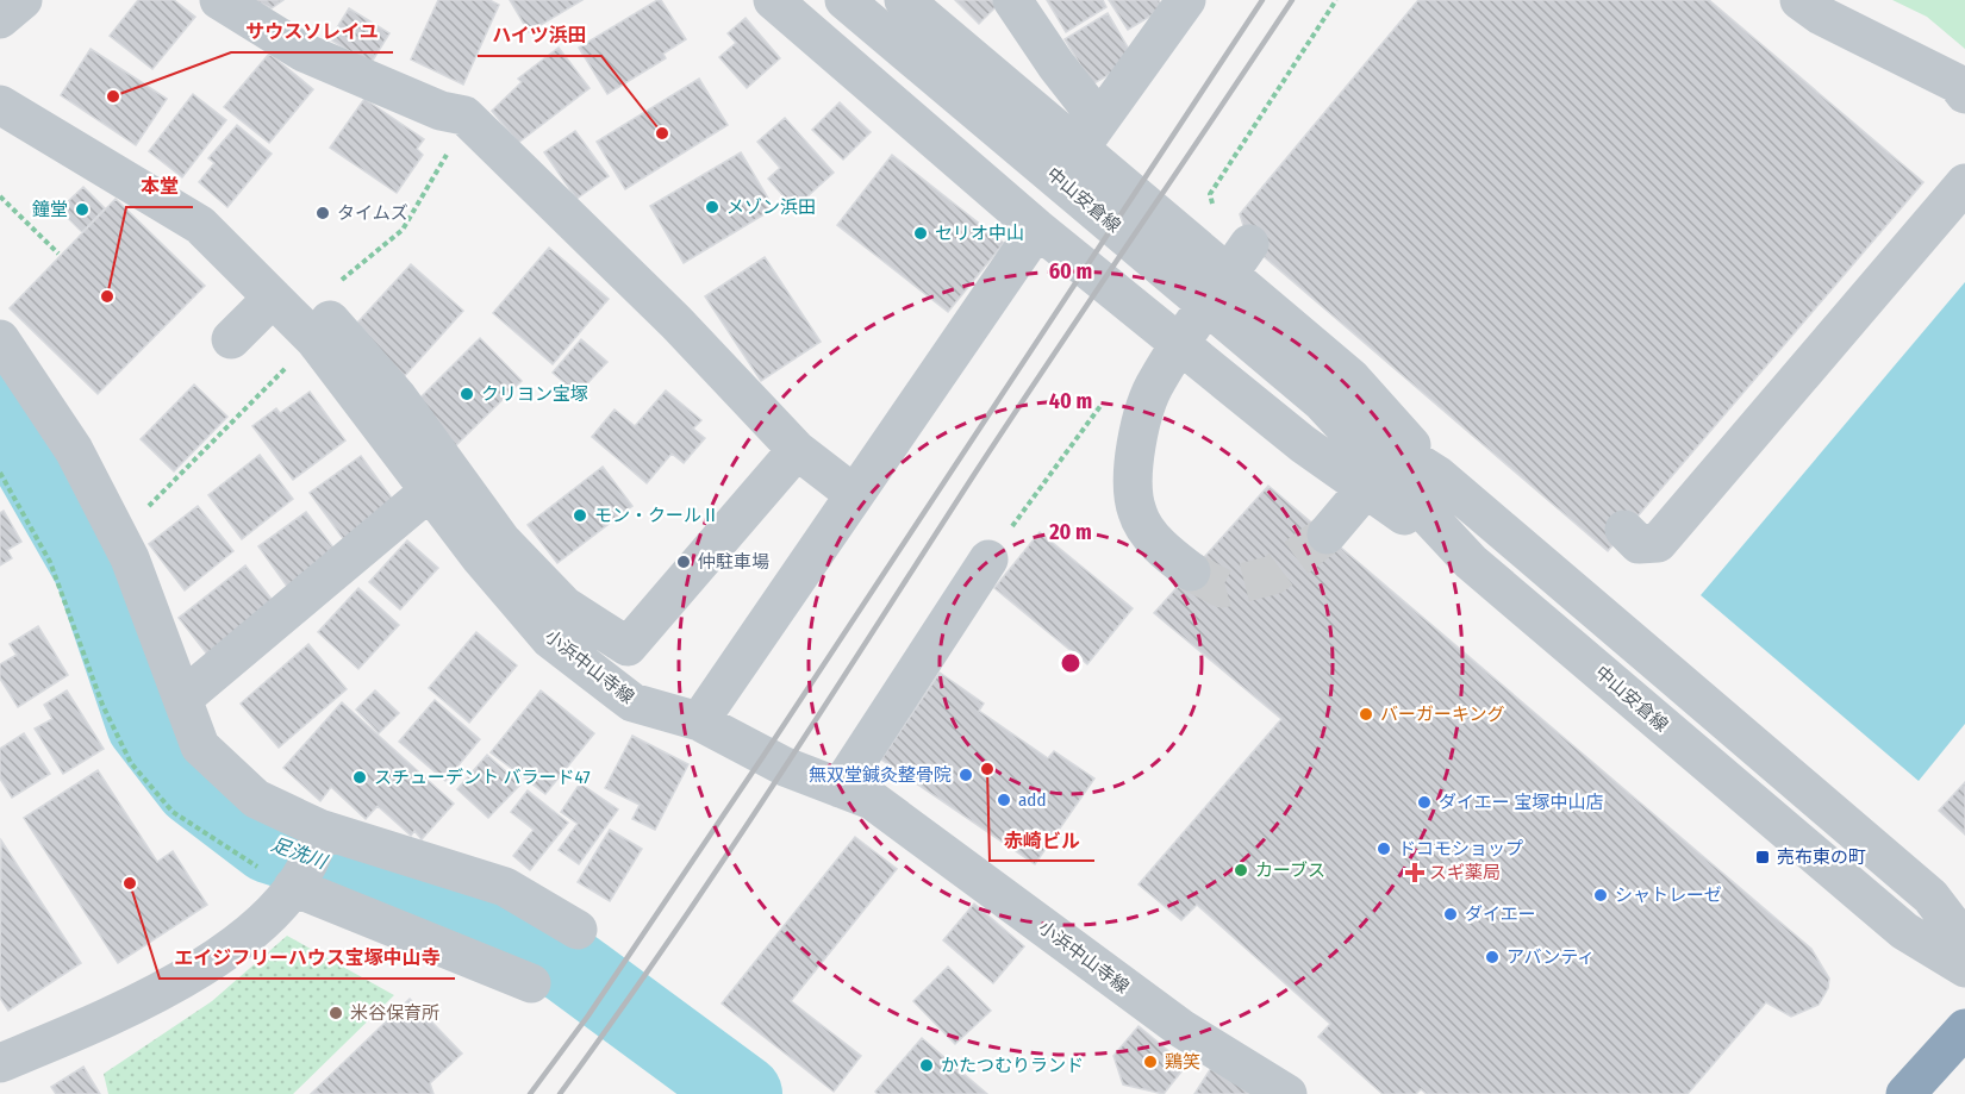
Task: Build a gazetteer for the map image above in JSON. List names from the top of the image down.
{
  "streets": {
    "street": ["中山安倉線", "小浜中山寺線"]
  },
  "water": ["足洗川"],
  "places": {
    "other": [
      "サウスソレイユ",
      "ハイツ浜田",
      "メゾン浜田",
      "鐘堂",
      "タイムズ",
      "セリオ中山",
      "本堂",
      "クリヨン宝塚",
      "モン・クールⅡ",
      "仲駐車場",
      "バーガーキング",
      "赤崎ビル",
      "無双堂鍼灸整骨院",
      "スチューデント バラード47",
      "add",
      "ダイエー 宝塚中山店",
      "ドコモショップ",
      "カーブス",
      "エイジフリーハウス宝塚中山寺",
      "シャトレーゼ",
      "ダイエー",
      "アバンティ",
      "米谷保育所",
      "鶏笑",
      "かたつむりランド"
    ],
    "transit": ["売布東の町"],
    "health": ["スギ薬局"]
  },
  "rings": ["60 m", "40 m", "20 m"]
}
